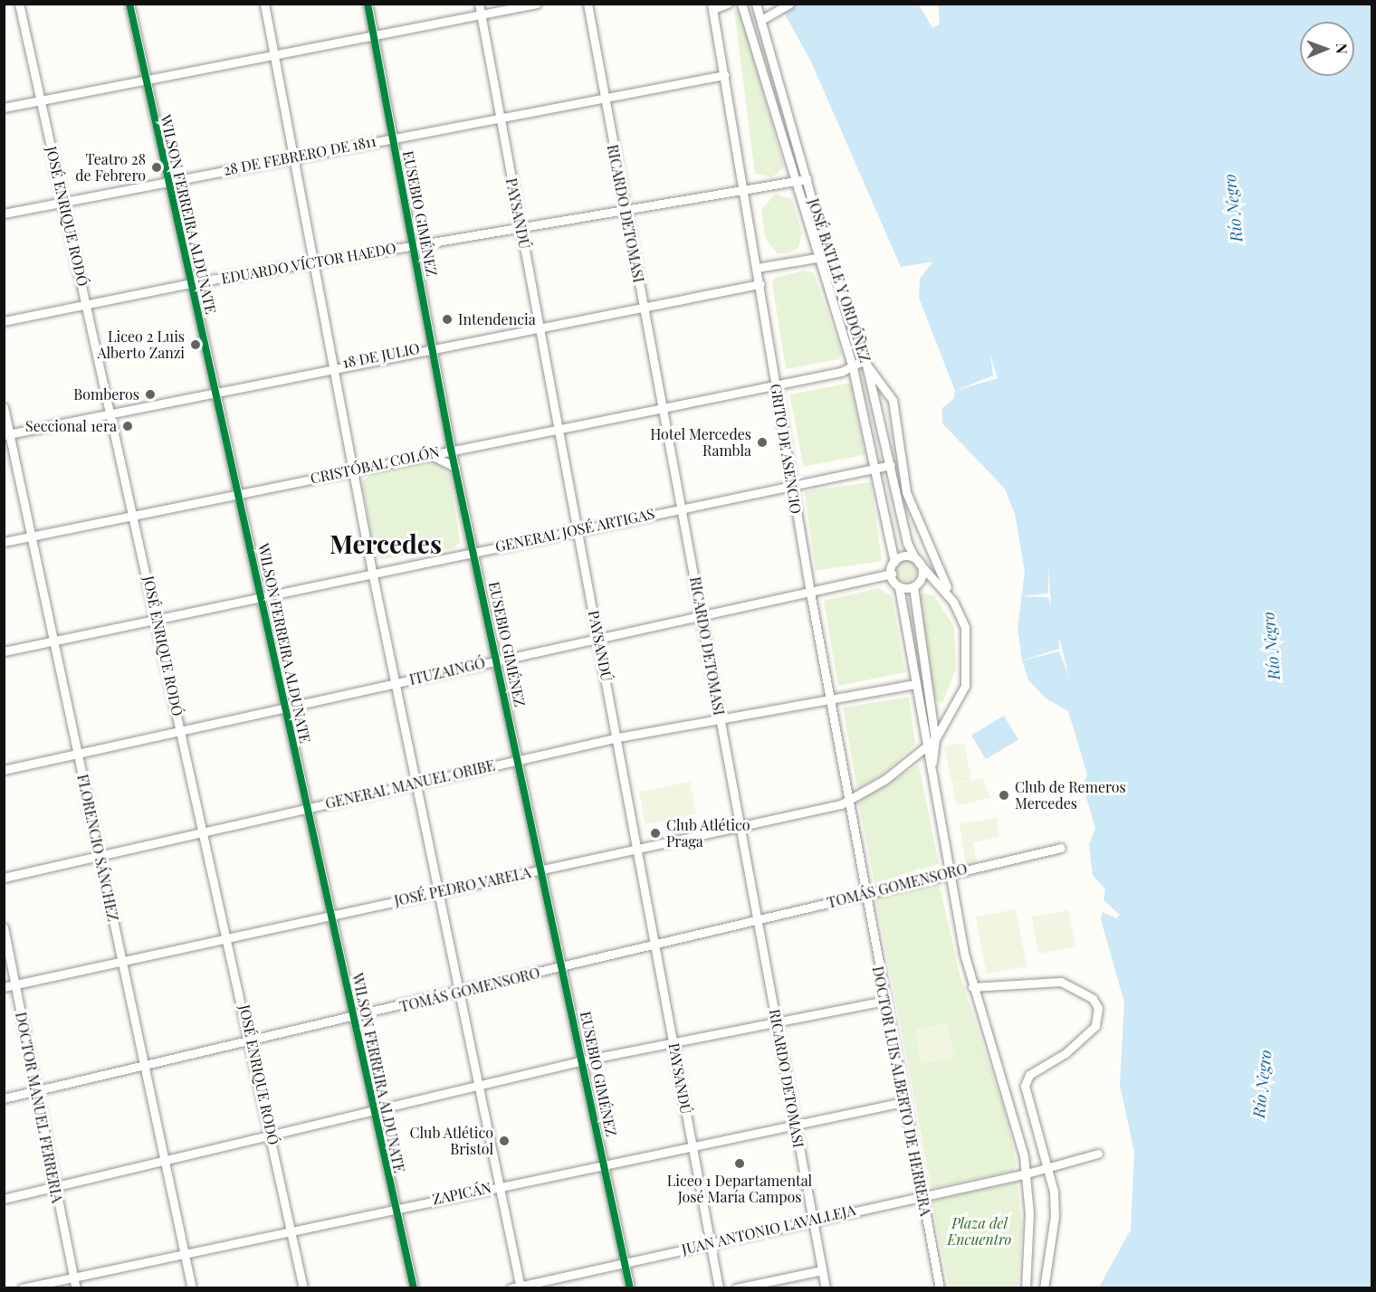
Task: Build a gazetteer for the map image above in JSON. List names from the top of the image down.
{
  "streets": {
    "street": [
      "28 DE FEBRERO DE 1811",
      "EUSEBIO GIMÉNEZ",
      "PAYSANDÚ",
      "RICARDO DETOMASI",
      "WILSON FERREIRA ALDUNATE",
      "JOSÉ ENRIQUE RODÓ",
      "EDUARDO VÍCTOR HAEDO",
      "JOSÉ BATLLE Y ORDÓÑEZ",
      "18 DE JULIO",
      "GRITO DE ASENCIO",
      "CRISTÓBAL COLÓN",
      "GENERAL JOSÉ ARTIGAS",
      "ITUZAINGÓ",
      "GENERAL MANUEL ORIBE",
      "FLORENCIO SÁNCHEZ",
      "TOMÁS GOMENSORO",
      "JOSÉ PEDRO VARELA",
      "DOCTOR LUIS ALBERTO DE HERRERA",
      "DOCTOR MANUEL FERRERIA",
      "ZAPICÁN",
      "JUAN ANTONIO LAVALLEJA"
    ]
  },
  "crossings": [
    ["28 DE FEBRERO DE 1811", "EUSEBIO GIMÉNEZ"],
    ["28 DE FEBRERO DE 1811", "PAYSANDÚ"],
    ["28 DE FEBRERO DE 1811", "RICARDO DETOMASI"],
    ["28 DE FEBRERO DE 1811", "WILSON FERREIRA ALDUNATE"],
    ["28 DE FEBRERO DE 1811", "JOSÉ ENRIQUE RODÓ"],
    ["28 DE FEBRERO DE 1811", "GRITO DE ASENCIO"],
    ["EUSEBIO GIMÉNEZ", "EDUARDO VÍCTOR HAEDO"],
    ["EUSEBIO GIMÉNEZ", "18 DE JULIO"],
    ["EUSEBIO GIMÉNEZ", "CRISTÓBAL COLÓN"],
    ["EUSEBIO GIMÉNEZ", "GENERAL JOSÉ ARTIGAS"],
    ["EUSEBIO GIMÉNEZ", "ITUZAINGÓ"],
    ["EUSEBIO GIMÉNEZ", "GENERAL MANUEL ORIBE"],
    ["EUSEBIO GIMÉNEZ", "TOMÁS GOMENSORO"],
    ["EUSEBIO GIMÉNEZ", "JOSÉ PEDRO VARELA"],
    ["EUSEBIO GIMÉNEZ", "ZAPICÁN"],
    ["EUSEBIO GIMÉNEZ", "JUAN ANTONIO LAVALLEJA"],
    ["PAYSANDÚ", "EDUARDO VÍCTOR HAEDO"],
    ["PAYSANDÚ", "18 DE JULIO"],
    ["PAYSANDÚ", "CRISTÓBAL COLÓN"],
    ["PAYSANDÚ", "GENERAL JOSÉ ARTIGAS"],
    ["PAYSANDÚ", "ITUZAINGÓ"],
    ["PAYSANDÚ", "GENERAL MANUEL ORIBE"],
    ["PAYSANDÚ", "TOMÁS GOMENSORO"],
    ["PAYSANDÚ", "JOSÉ PEDRO VARELA"],
    ["PAYSANDÚ", "ZAPICÁN"],
    ["PAYSANDÚ", "JUAN ANTONIO LAVALLEJA"],
    ["RICARDO DETOMASI", "EDUARDO VÍCTOR HAEDO"],
    ["RICARDO DETOMASI", "18 DE JULIO"],
    ["RICARDO DETOMASI", "CRISTÓBAL COLÓN"],
    ["RICARDO DETOMASI", "GENERAL JOSÉ ARTIGAS"],
    ["RICARDO DETOMASI", "ITUZAINGÓ"],
    ["RICARDO DETOMASI", "GENERAL MANUEL ORIBE"],
    ["RICARDO DETOMASI", "TOMÁS GOMENSORO"],
    ["RICARDO DETOMASI", "JOSÉ PEDRO VARELA"],
    ["RICARDO DETOMASI", "ZAPICÁN"],
    ["RICARDO DETOMASI", "JUAN ANTONIO LAVALLEJA"],
    ["WILSON FERREIRA ALDUNATE", "EDUARDO VÍCTOR HAEDO"],
    ["WILSON FERREIRA ALDUNATE", "18 DE JULIO"],
    ["WILSON FERREIRA ALDUNATE", "CRISTÓBAL COLÓN"],
    ["WILSON FERREIRA ALDUNATE", "GENERAL JOSÉ ARTIGAS"],
    ["WILSON FERREIRA ALDUNATE", "ITUZAINGÓ"],
    ["WILSON FERREIRA ALDUNATE", "GENERAL MANUEL ORIBE"],
    ["WILSON FERREIRA ALDUNATE", "TOMÁS GOMENSORO"],
    ["WILSON FERREIRA ALDUNATE", "JOSÉ PEDRO VARELA"],
    ["WILSON FERREIRA ALDUNATE", "ZAPICÁN"],
    ["JOSÉ ENRIQUE RODÓ", "EDUARDO VÍCTOR HAEDO"],
    ["JOSÉ ENRIQUE RODÓ", "18 DE JULIO"],
    ["JOSÉ ENRIQUE RODÓ", "CRISTÓBAL COLÓN"],
    ["JOSÉ ENRIQUE RODÓ", "GENERAL JOSÉ ARTIGAS"],
    ["JOSÉ ENRIQUE RODÓ", "ITUZAINGÓ"],
    ["JOSÉ ENRIQUE RODÓ", "GENERAL MANUEL ORIBE"],
    ["JOSÉ ENRIQUE RODÓ", "TOMÁS GOMENSORO"],
    ["JOSÉ ENRIQUE RODÓ", "JOSÉ PEDRO VARELA"],
    ["JOSÉ ENRIQUE RODÓ", "ZAPICÁN"],
    ["EDUARDO VÍCTOR HAEDO", "JOSÉ BATLLE Y ORDÓÑEZ"],
    ["EDUARDO VÍCTOR HAEDO", "GRITO DE ASENCIO"],
    ["JOSÉ BATLLE Y ORDÓÑEZ", "GENERAL JOSÉ ARTIGAS"],
    ["JOSÉ BATLLE Y ORDÓÑEZ", "ITUZAINGÓ"],
    ["18 DE JULIO", "GRITO DE ASENCIO"],
    ["18 DE JULIO", "FLORENCIO SÁNCHEZ"],
    ["GRITO DE ASENCIO", "CRISTÓBAL COLÓN"],
    ["GRITO DE ASENCIO", "GENERAL JOSÉ ARTIGAS"],
    ["GRITO DE ASENCIO", "ITUZAINGÓ"],
    ["GRITO DE ASENCIO", "GENERAL MANUEL ORIBE"],
    ["GRITO DE ASENCIO", "TOMÁS GOMENSORO"],
    ["GRITO DE ASENCIO", "JOSÉ PEDRO VARELA"],
    ["GRITO DE ASENCIO", "DOCTOR LUIS ALBERTO DE HERRERA"],
    ["CRISTÓBAL COLÓN", "GENERAL JOSÉ ARTIGAS"],
    ["CRISTÓBAL COLÓN", "FLORENCIO SÁNCHEZ"],
    ["GENERAL JOSÉ ARTIGAS", "FLORENCIO SÁNCHEZ"],
    ["ITUZAINGÓ", "FLORENCIO SÁNCHEZ"],
    ["GENERAL MANUEL ORIBE", "FLORENCIO SÁNCHEZ"],
    ["FLORENCIO SÁNCHEZ", "TOMÁS GOMENSORO"],
    ["FLORENCIO SÁNCHEZ", "JOSÉ PEDRO VARELA"],
    ["FLORENCIO SÁNCHEZ", "ZAPICÁN"],
    ["TOMÁS GOMENSORO", "DOCTOR LUIS ALBERTO DE HERRERA"],
    ["TOMÁS GOMENSORO", "DOCTOR MANUEL FERRERIA"],
    ["JOSÉ PEDRO VARELA", "DOCTOR MANUEL FERRERIA"],
    ["DOCTOR LUIS ALBERTO DE HERRERA", "ZAPICÁN"],
    ["DOCTOR LUIS ALBERTO DE HERRERA", "JUAN ANTONIO LAVALLEJA"],
    ["DOCTOR MANUEL FERRERIA", "ZAPICÁN"]
  ],
  "districts": ["Mercedes"],
  "water": ["Río Negro"],
  "parks": ["Plaza del Encuentro"],
  "places": [
    "Teatro 28 de Febrero",
    "Intendencia",
    "Liceo 2 Luis Alberto Zanzi",
    "Bomberos",
    "Seccional 1era",
    "Hotel Mercedes Rambla",
    "Club de Remeros Mercedes",
    "Club Atlético Praga",
    "Club Atlético Bristol",
    "Liceo 1 Departamental José María Campos"
  ],
  "north": "right"
}
